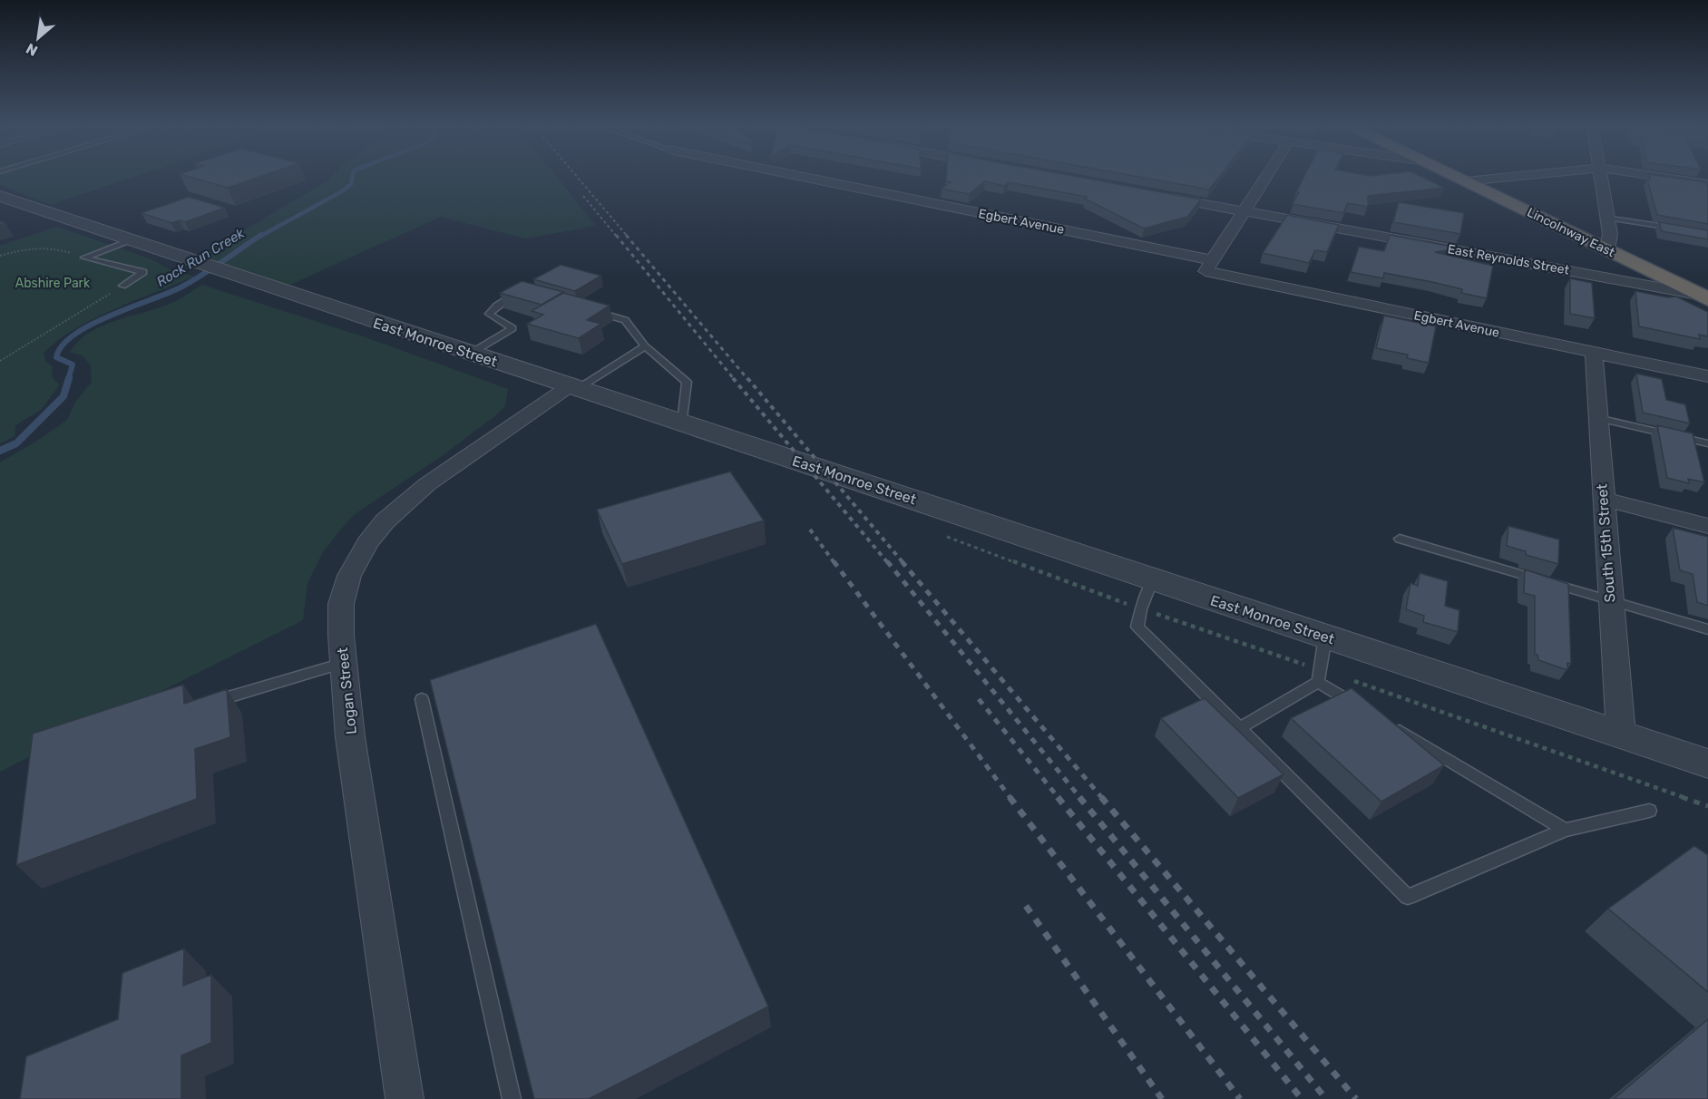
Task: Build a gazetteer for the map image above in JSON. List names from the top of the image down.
{
  "streets": {
    "highway": ["Lincolnway East"],
    "street": [
      "Egbert Avenue",
      "East Reynolds Street",
      "East Monroe Street",
      "South 15th Street",
      "Logan Street"
    ]
  },
  "crossings": [
    ["Egbert Avenue", "South 15th Street"],
    ["Lincolnway East", "East Reynolds Street"],
    ["East Monroe Street", "South 15th Street"],
    ["East Monroe Street", "Logan Street"]
  ],
  "water": ["Rock Run Creek"],
  "parks": ["Abshire Park"],
  "north": "bottom left"
}
